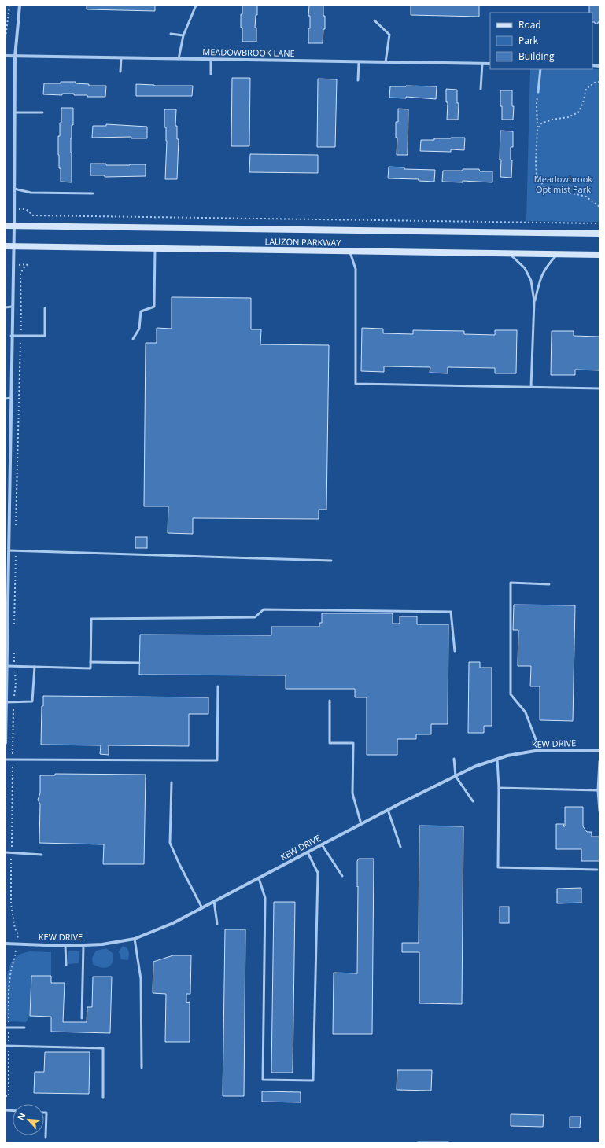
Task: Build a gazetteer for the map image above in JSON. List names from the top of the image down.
{
  "streets": {
    "main road": ["LAUZON PARKWAY"],
    "street": ["MEADOWBROOK LANE", "KEW DRIVE"]
  },
  "parks": ["Meadowbrook Optimist Park"],
  "legend": ["Road", "Park", "Building"],
  "north": "top left"
}
